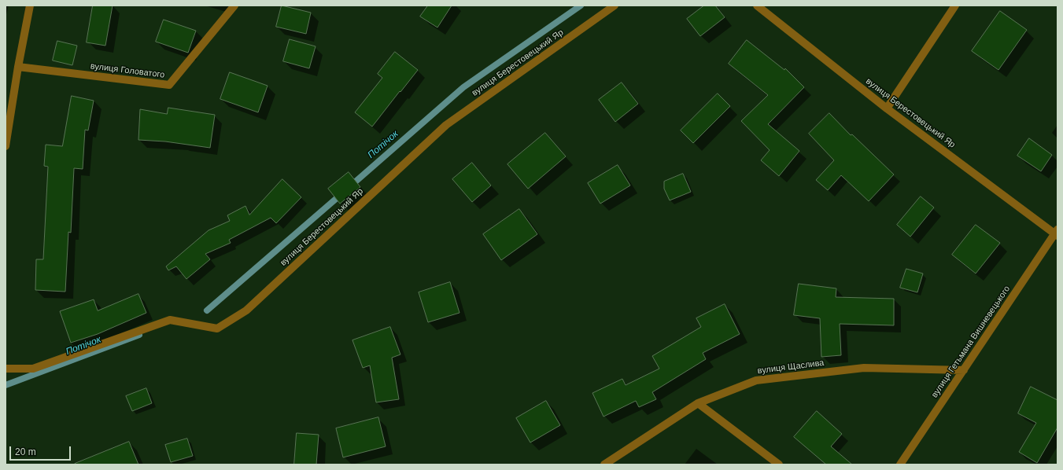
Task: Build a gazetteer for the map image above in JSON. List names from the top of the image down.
{
  "streets": {
    "street": [
      "вулиця Берестовецький Яр",
      "вулиця Головатого",
      "вулиця Гетьмана Вишневецького",
      "вулиця Щаслива"
    ]
  },
  "crossings": [
    ["вулиця Берестовецький Яр", "вулиця Гетьмана Вишневецького"],
    ["вулиця Гетьмана Вишневецького", "вулиця Щаслива"]
  ],
  "water": ["Потічок"],
  "scale_bar": "20 m"
}
